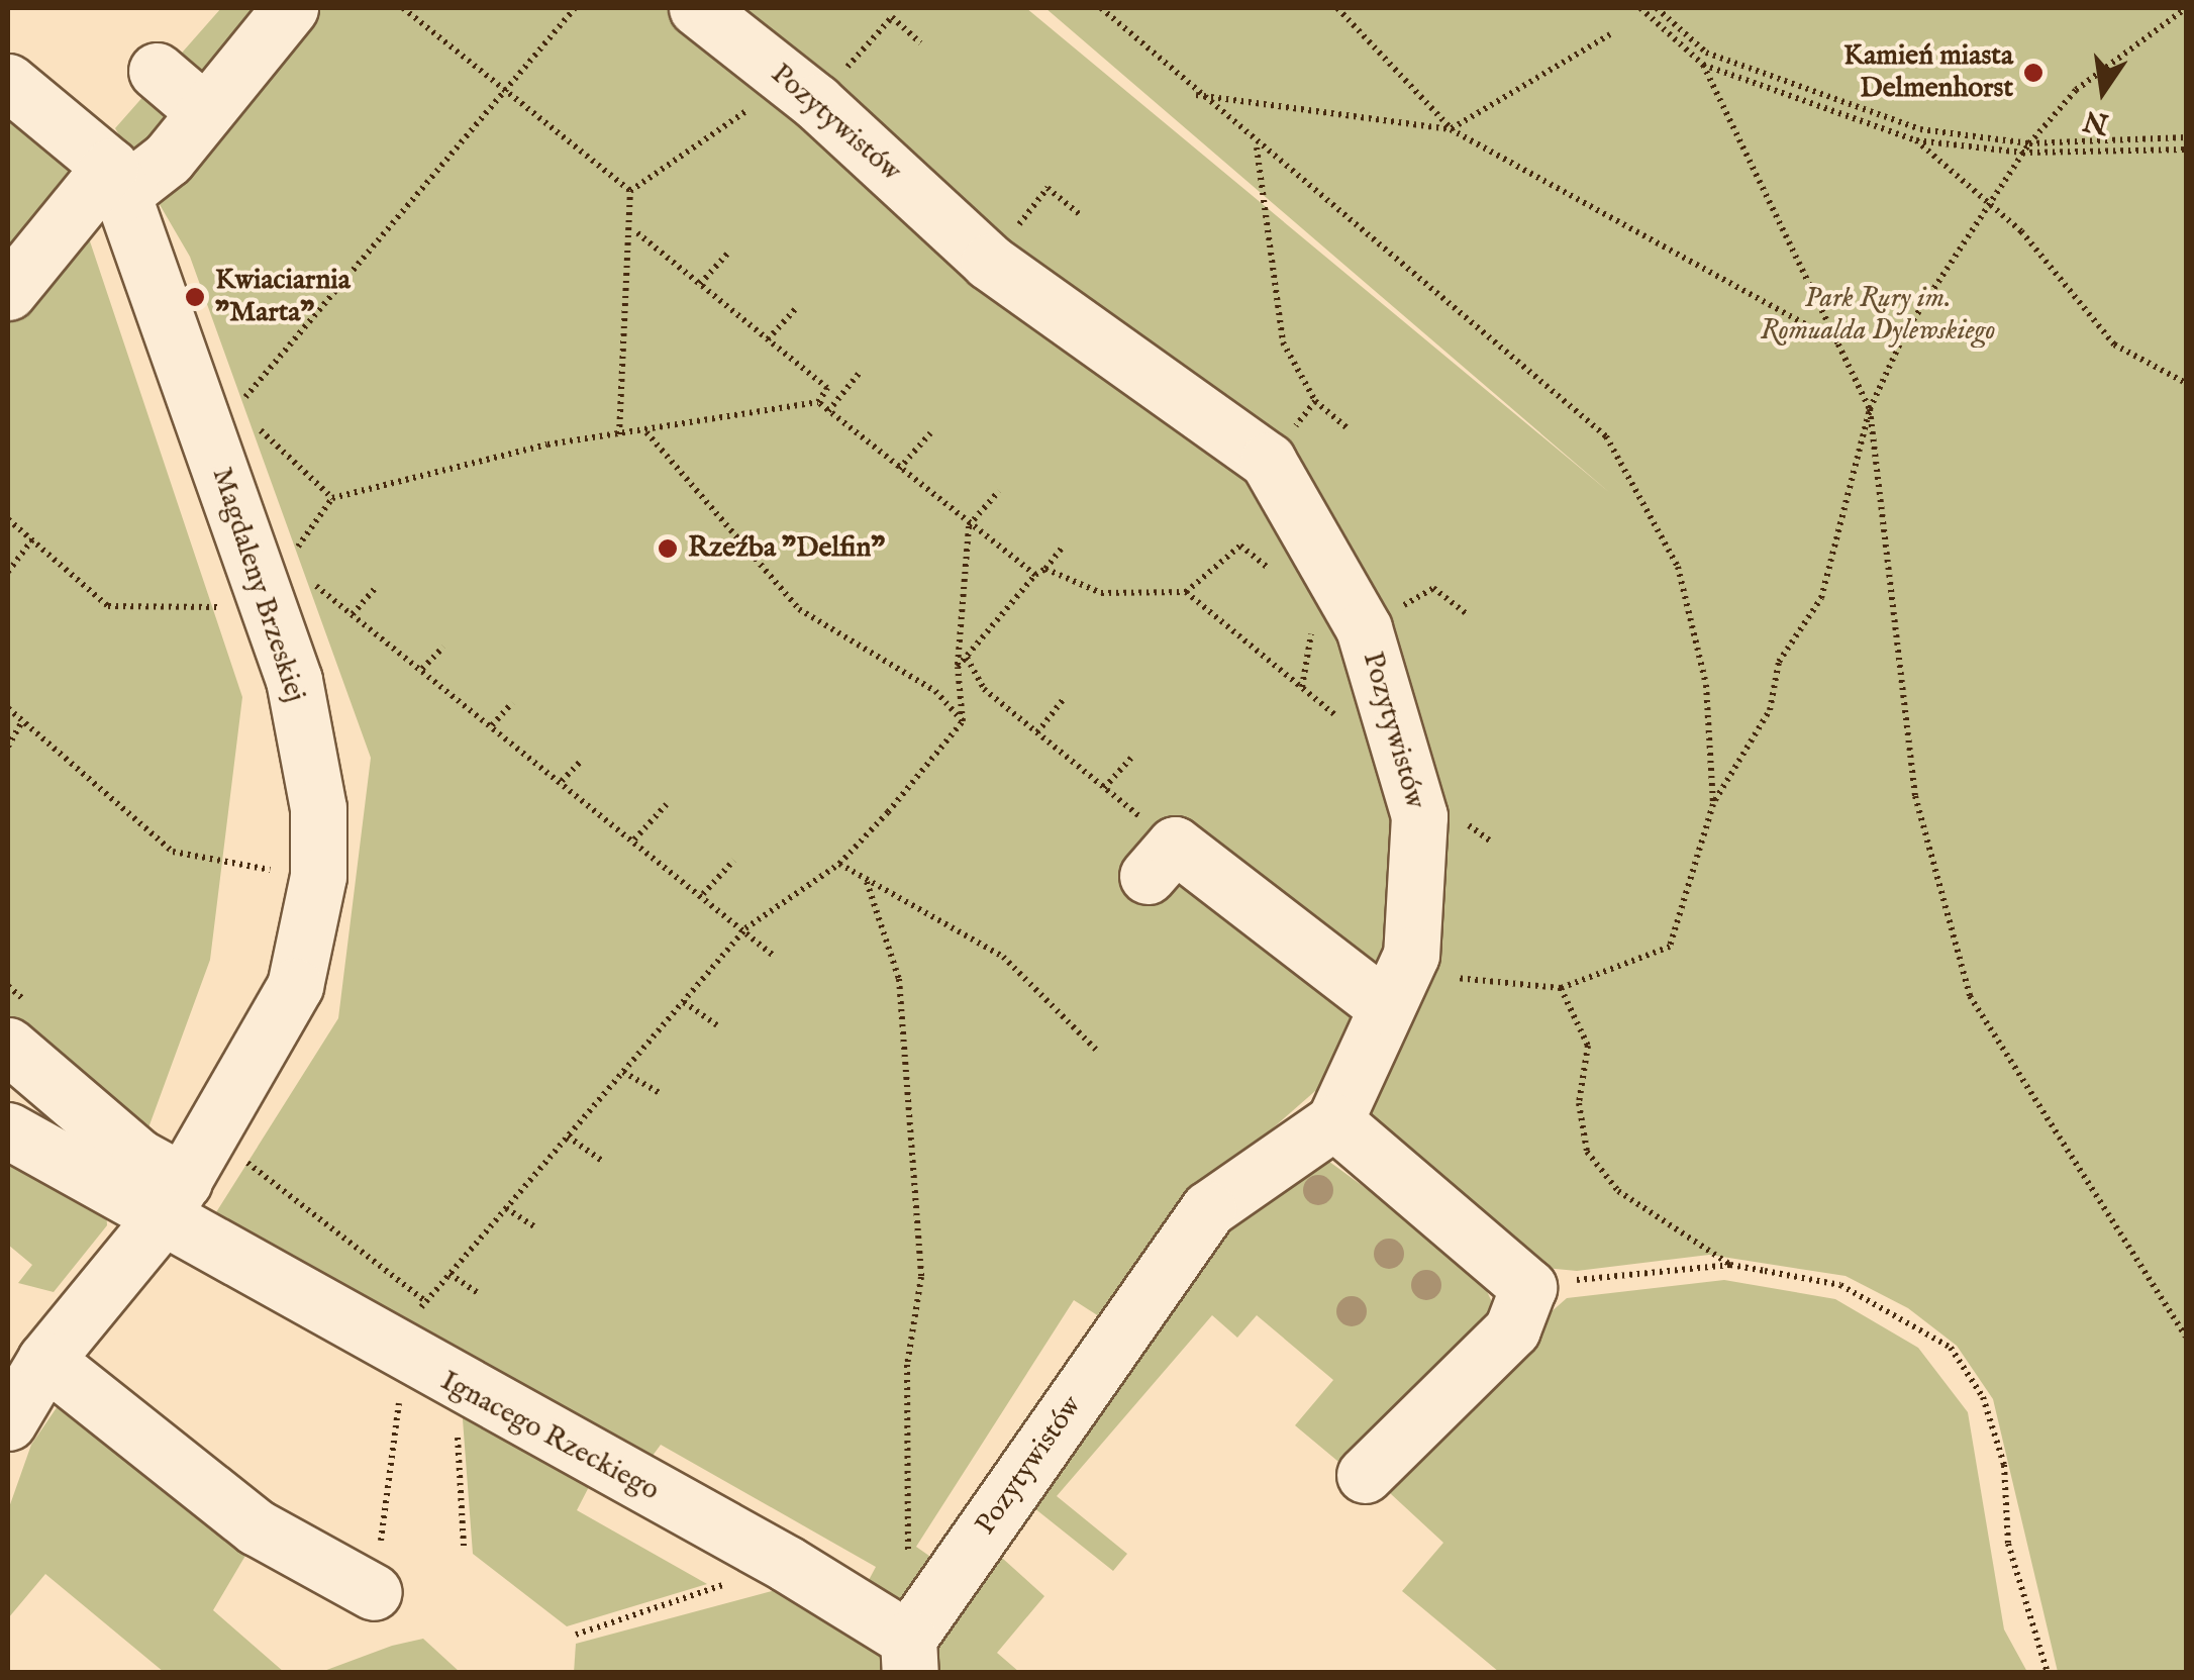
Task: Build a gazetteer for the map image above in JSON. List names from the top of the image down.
{
  "streets": {
    "street": ["Pozytywistów", "Magdaleny Brzeskiej", "Ignacego Rzeckiego"]
  },
  "crossings": [
    ["Pozytywistów", "Ignacego Rzeckiego"],
    ["Magdaleny Brzeskiej", "Ignacego Rzeckiego"]
  ],
  "parks": ["Park Rury im. Romualda Dylewskiego"],
  "places": ["Kamień miasta Delmenhorst", "Kwiaciarnia \"Marta\"", "Rzeźba \"Delfin\""],
  "north": "bottom"
}
